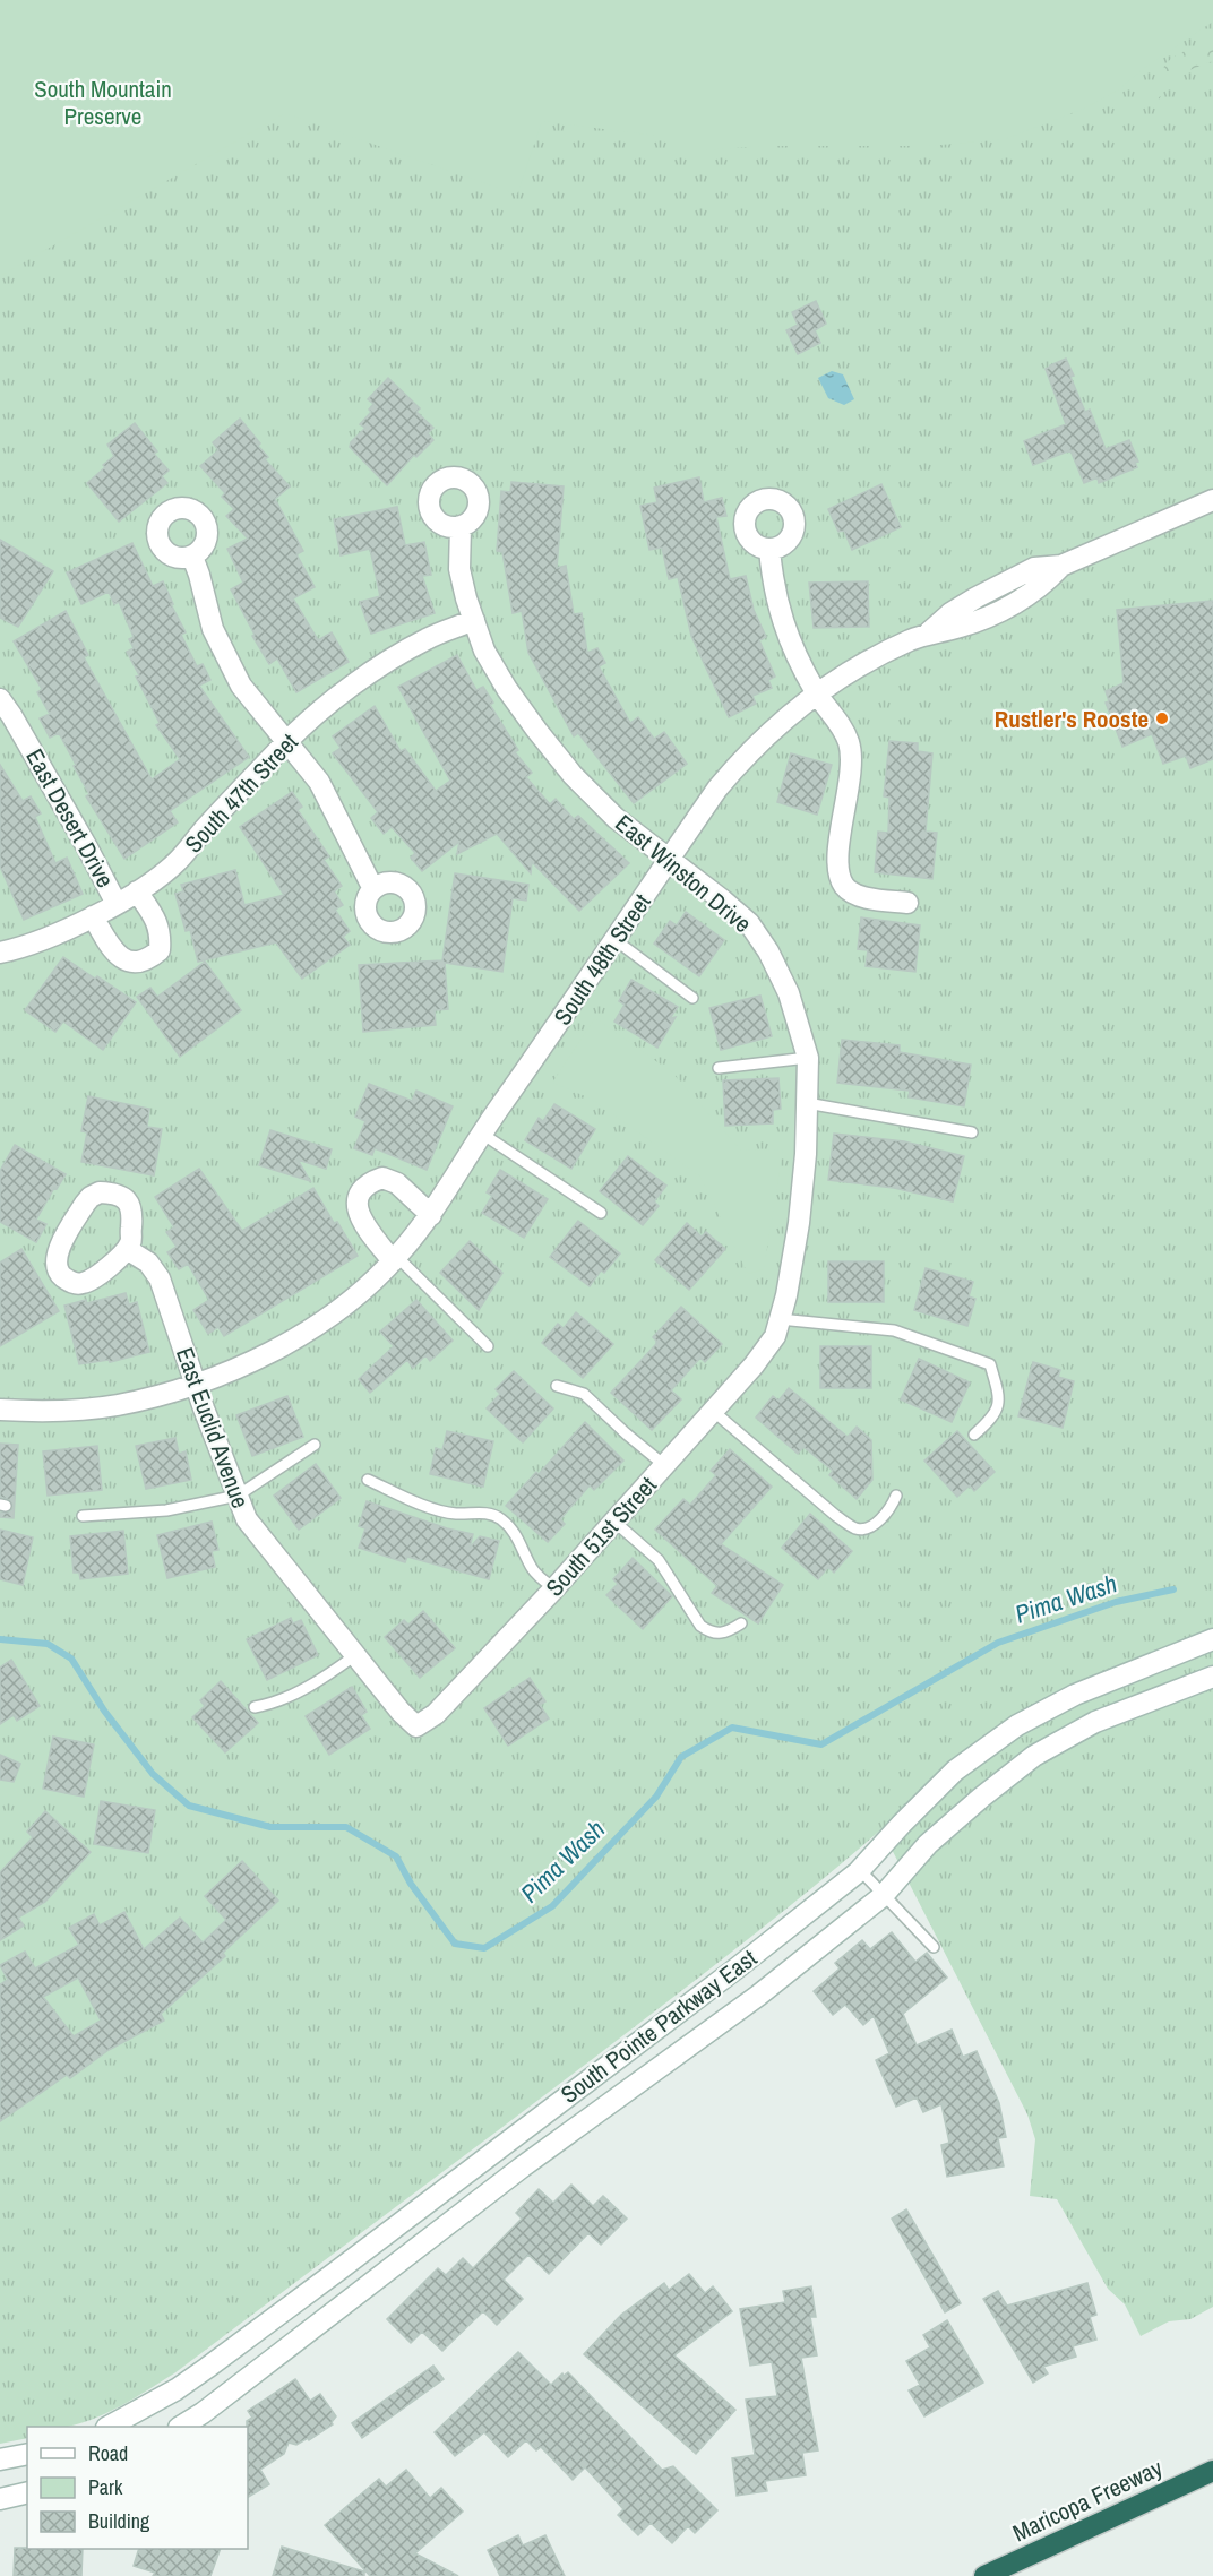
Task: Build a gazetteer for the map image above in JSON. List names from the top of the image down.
{
  "streets": {
    "highway": ["Maricopa Freeway"],
    "street": [
      "South 47th Street",
      "East Desert Drive",
      "East Winston Drive",
      "South 48th Street",
      "East Euclid Avenue",
      "South 51st Street",
      "South Pointe Parkway East"
    ]
  },
  "crossings": [
    ["South 47th Street", "East Desert Drive"],
    ["South 47th Street", "East Winston Drive"],
    ["East Winston Drive", "South 48th Street"],
    ["East Winston Drive", "South 51st Street"],
    ["South 48th Street", "East Euclid Avenue"],
    ["East Euclid Avenue", "South 51st Street"]
  ],
  "water": ["Pima Wash"],
  "parks": ["South Mountain Preserve"],
  "places": ["Rustler's Rooste"],
  "legend": ["Road", "Park", "Building"]
}
